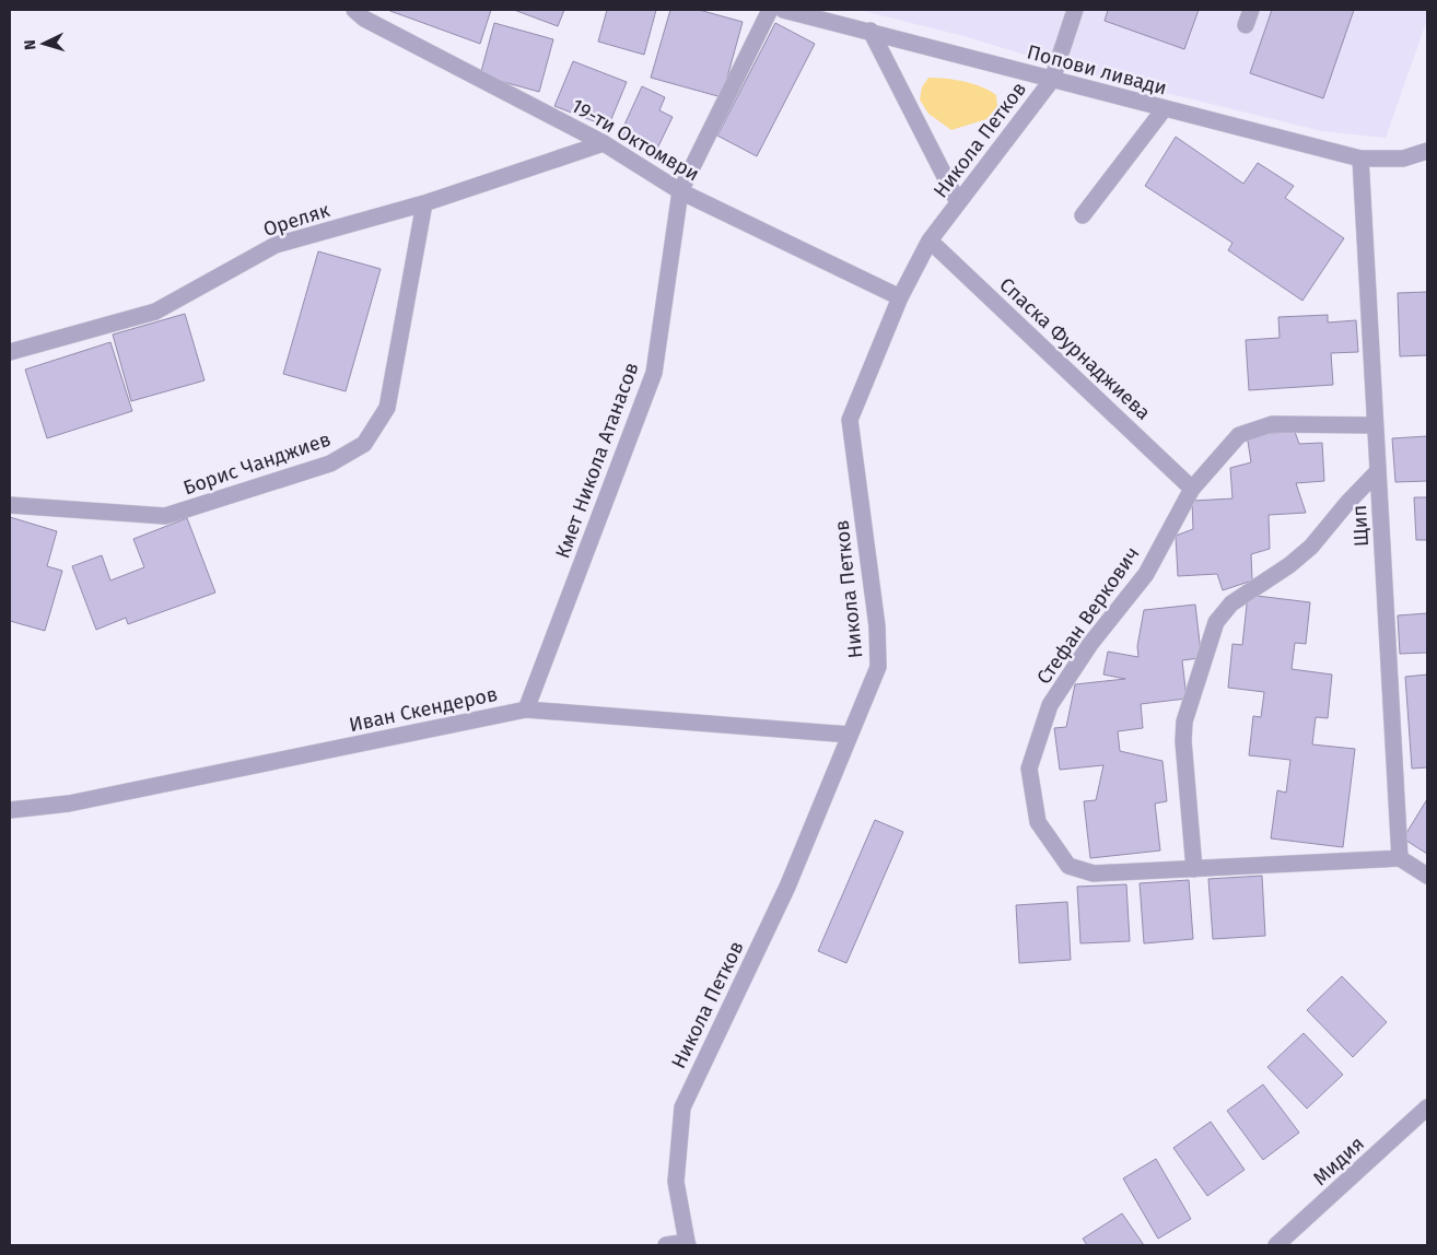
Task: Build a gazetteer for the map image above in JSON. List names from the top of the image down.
{
  "streets": {
    "street": [
      "Попови ливади",
      "19-ти Октомври",
      "Никола Петков",
      "Ореляк",
      "Спаска Фурнаджиева",
      "Кмет Никола Атанасов",
      "Борис Чанджиев",
      "Щип",
      "Стефан Веркович",
      "Иван Скендеров",
      "Мидия"
    ]
  },
  "crossings": [
    ["Попови ливади", "Никола Петков"],
    ["Попови ливади", "Щип"],
    ["19-ти Октомври", "Никола Петков"],
    ["19-ти Октомври", "Ореляк"],
    ["19-ти Октомври", "Кмет Никола Атанасов"],
    ["Никола Петков", "Спаска Фурнаджиева"],
    ["Никола Петков", "Иван Скендеров"],
    ["Ореляк", "Борис Чанджиев"],
    ["Спаска Фурнаджиева", "Стефан Веркович"],
    ["Кмет Никола Атанасов", "Иван Скендеров"],
    ["Щип", "Стефан Веркович"]
  ],
  "north": "left"
}
